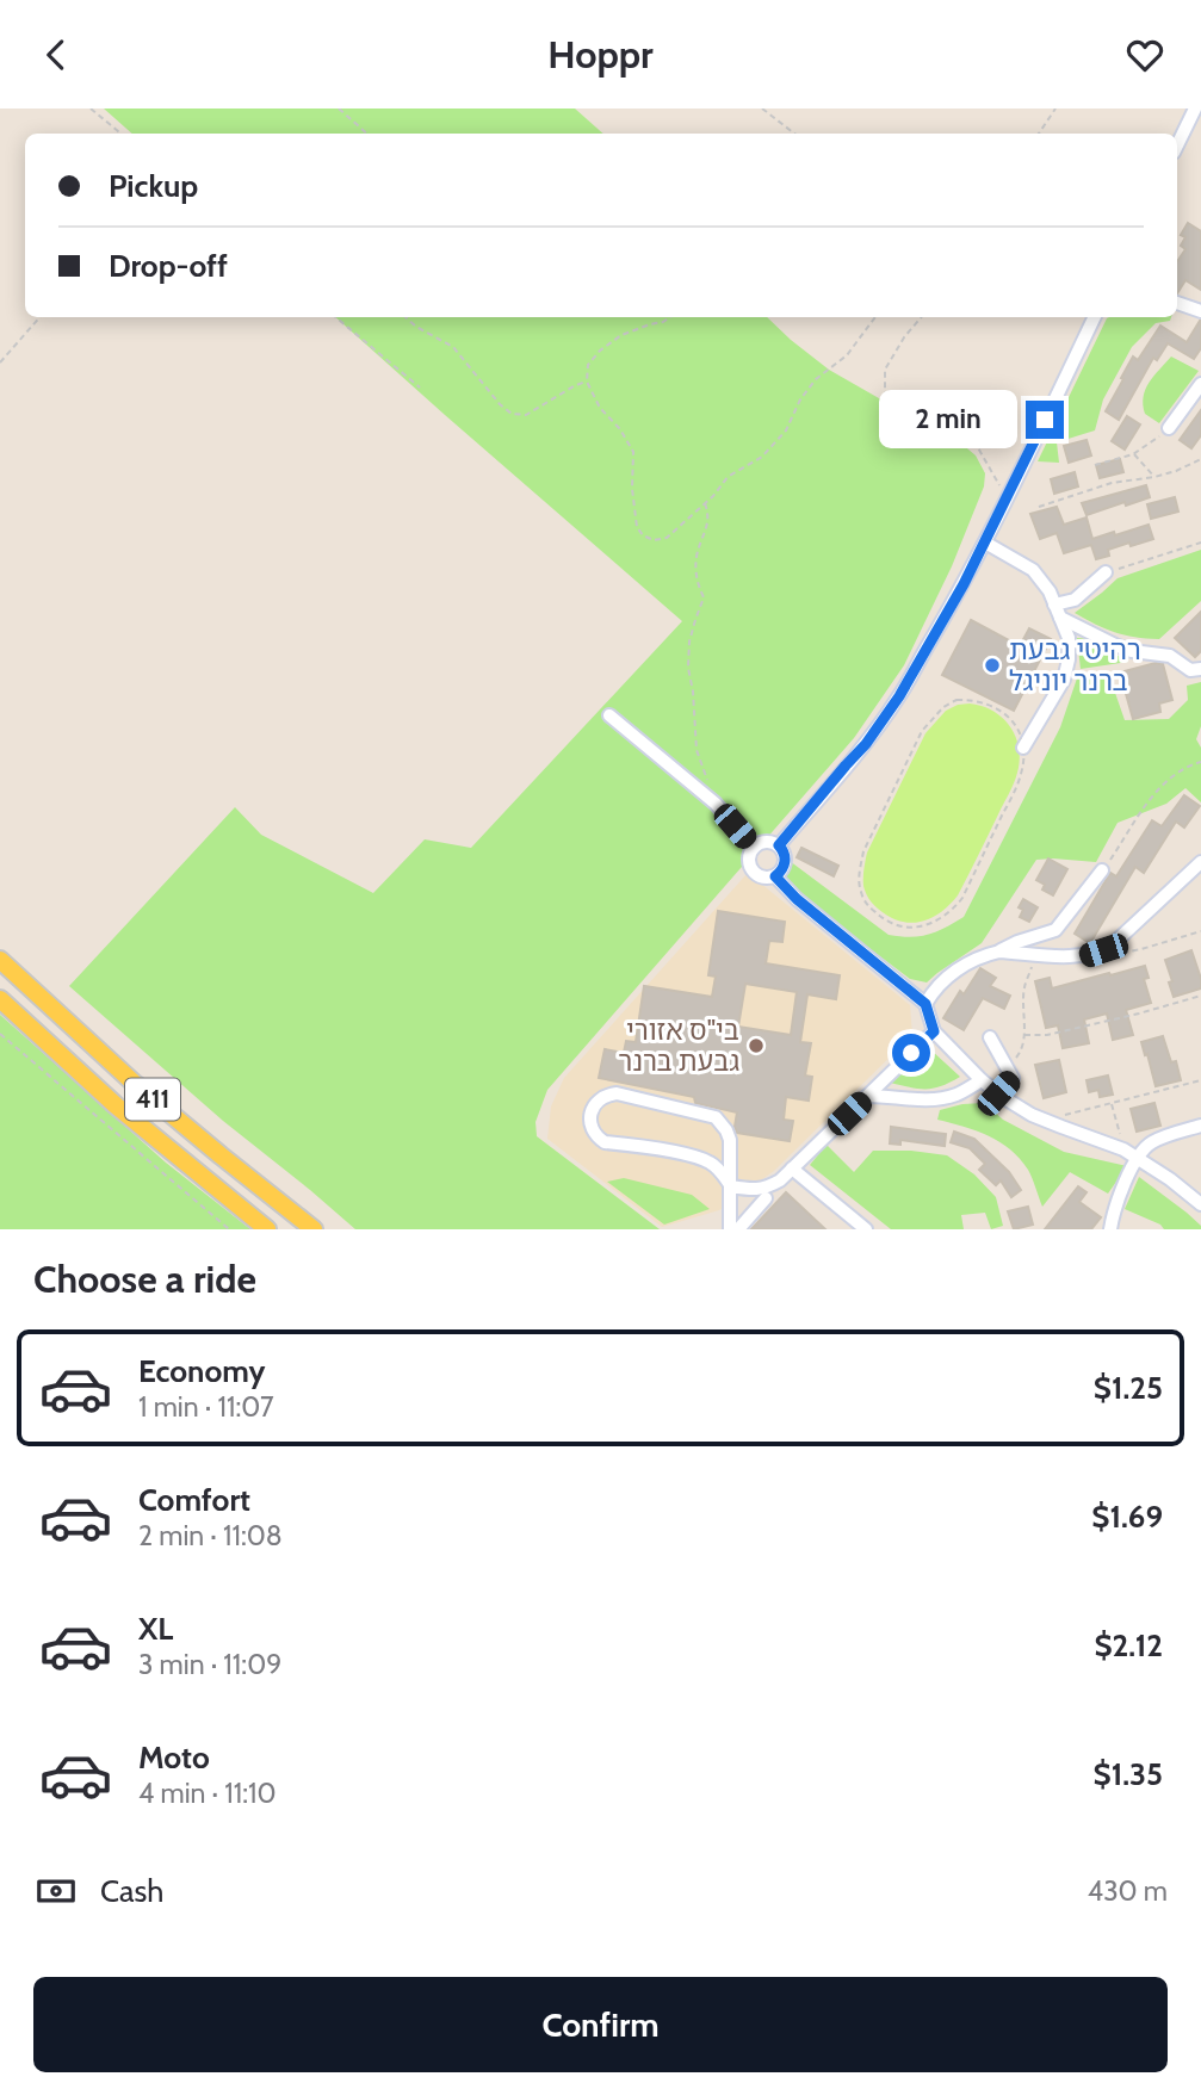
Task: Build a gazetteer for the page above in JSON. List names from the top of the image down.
{
  "streets": {
    "main road": ["411"]
  },
  "places": ["רהיטי גבעת ברנר יוניגל", "בי\"ס אזורי גבעת ברנר"],
  "page": {
    "header": "Hoppr",
    "banner": ["Pickup", "Drop-off"],
    "bubble": "2 min",
    "heading": "Choose a ride",
    "list": [
      {
        "name": "Economy",
        "note": "1 min · 11:07",
        "value": "$1.25"
      },
      {
        "name": "Comfort",
        "note": "2 min · 11:08",
        "value": "$1.69"
      },
      {
        "name": "XL",
        "note": "3 min · 11:09",
        "value": "$2.12"
      },
      {
        "name": "Moto",
        "note": "4 min · 11:10",
        "value": "$1.35"
      }
    ],
    "pay": ["Cash", "430 m"],
    "buttons": "Confirm"
  }
}
